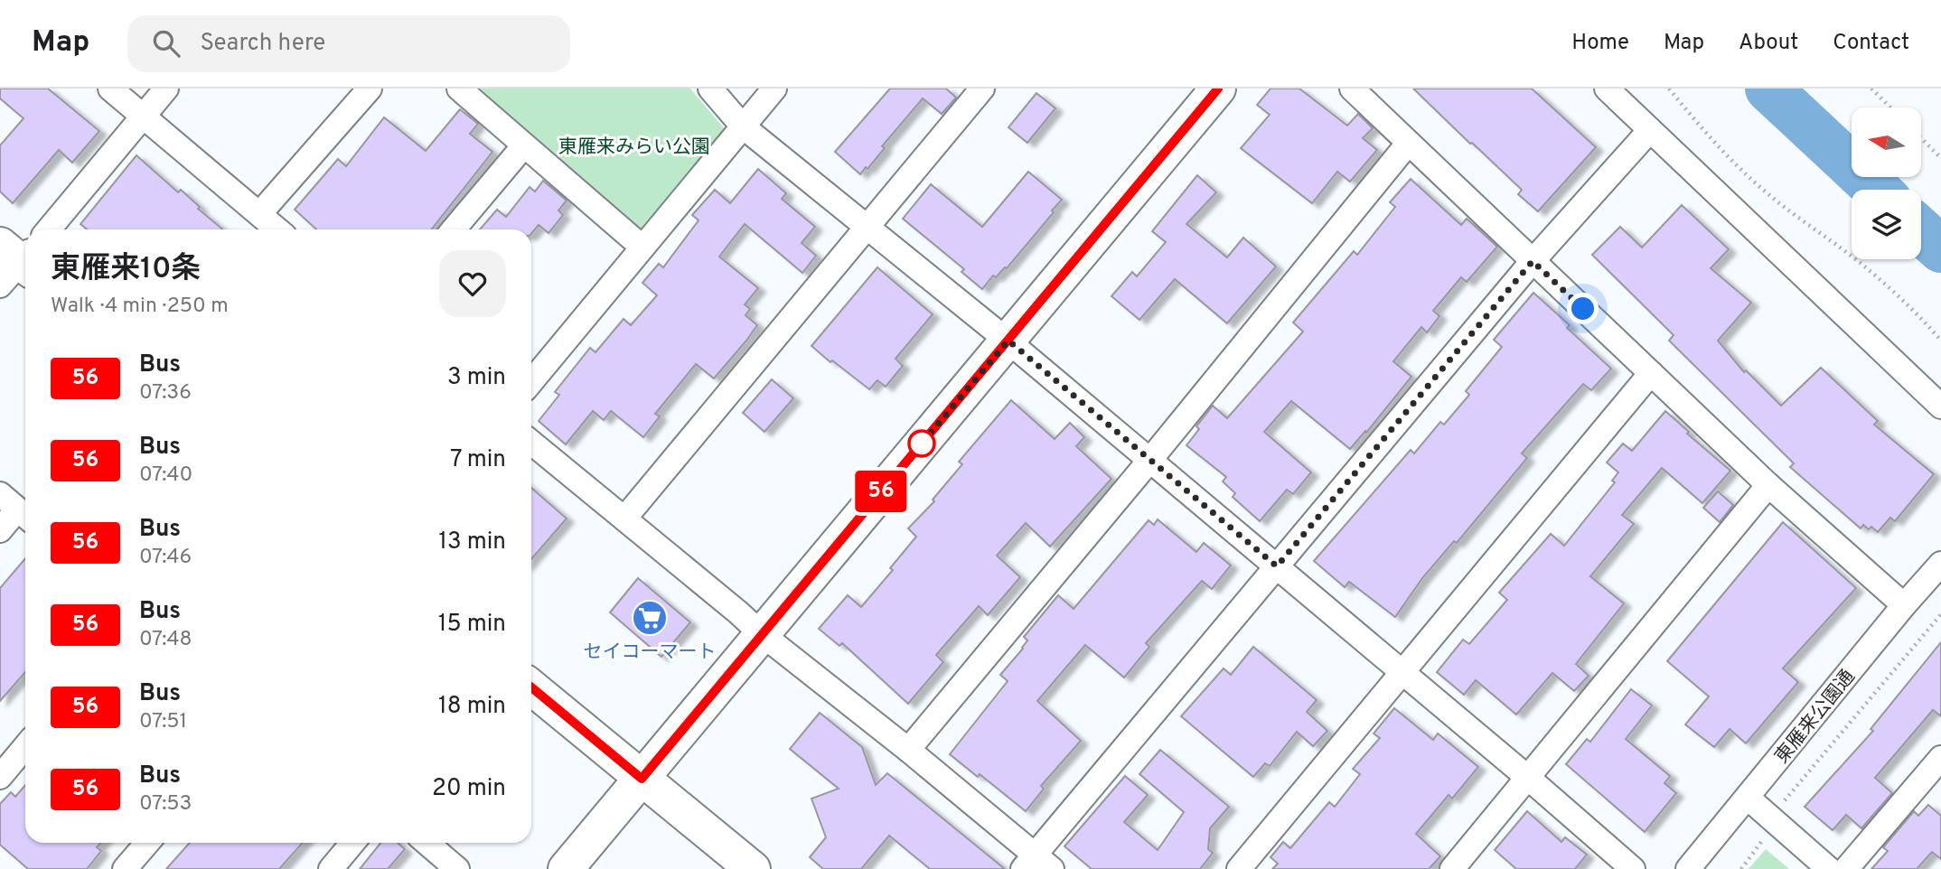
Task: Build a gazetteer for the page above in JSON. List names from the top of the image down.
{
  "streets": {
    "street": ["東雁来公園通"]
  },
  "parks": ["東雁来みらい公園"],
  "places": {
    "supermarket": ["セイコーマート"]
  },
  "lines": ["bus line 56"],
  "north": "left",
  "page": {
    "header": "Map",
    "search": "Search here",
    "nav": [
      "Home",
      "Map",
      "About",
      "Contact"
    ],
    "on_map": "56",
    "heading": ["東雁来10条", "Walk · 4 min · 250 m"],
    "list": [
      {
        "mark": "56",
        "name": "Bus",
        "note": "07:36",
        "value": "3 min"
      },
      {
        "mark": "56",
        "name": "Bus",
        "note": "07:40",
        "value": "7 min"
      },
      {
        "mark": "56",
        "name": "Bus",
        "note": "07:46",
        "value": "13 min"
      },
      {
        "mark": "56",
        "name": "Bus",
        "note": "07:48",
        "value": "15 min"
      },
      {
        "mark": "56",
        "name": "Bus",
        "note": "07:51",
        "value": "18 min"
      },
      {
        "mark": "56",
        "name": "Bus",
        "note": "07:53",
        "value": "20 min"
      }
    ]
  }
}
